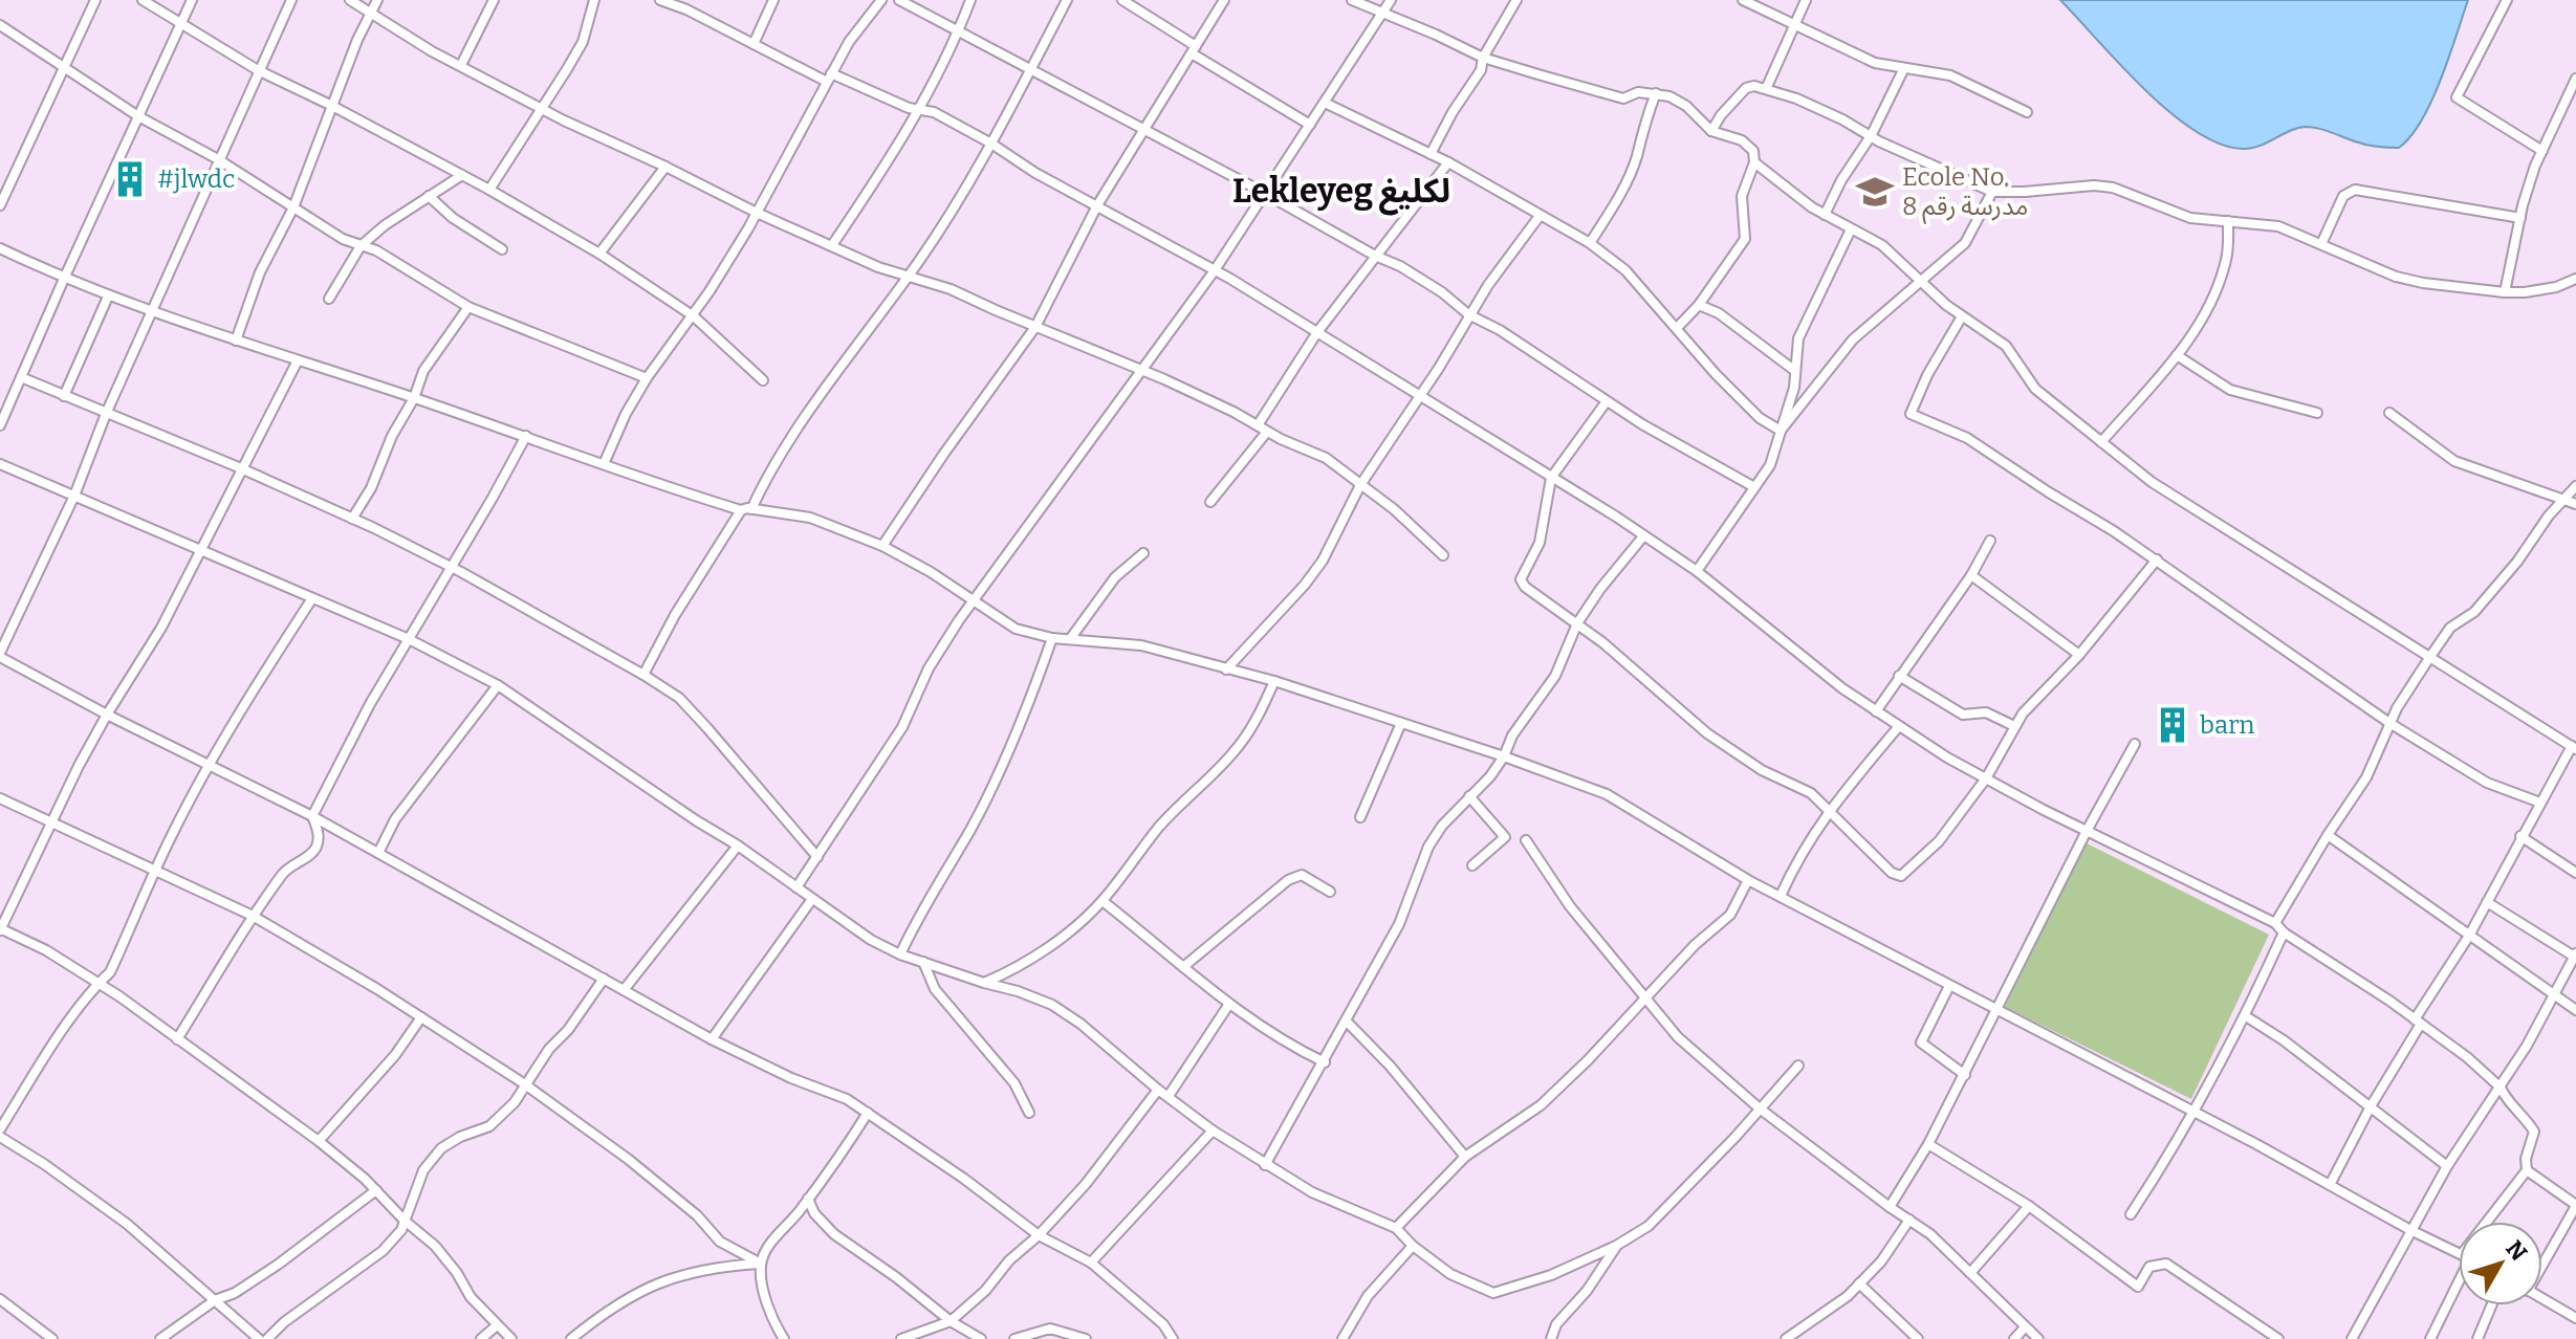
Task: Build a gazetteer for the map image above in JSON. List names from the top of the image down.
{
  "districts": ["Lekleyeg لكليغ"],
  "places": {
    "building": ["#jlwdc", "barn"],
    "school or university": ["Ecole No. 8 مدرسة رقم"]
  },
  "north": "top right"
}
